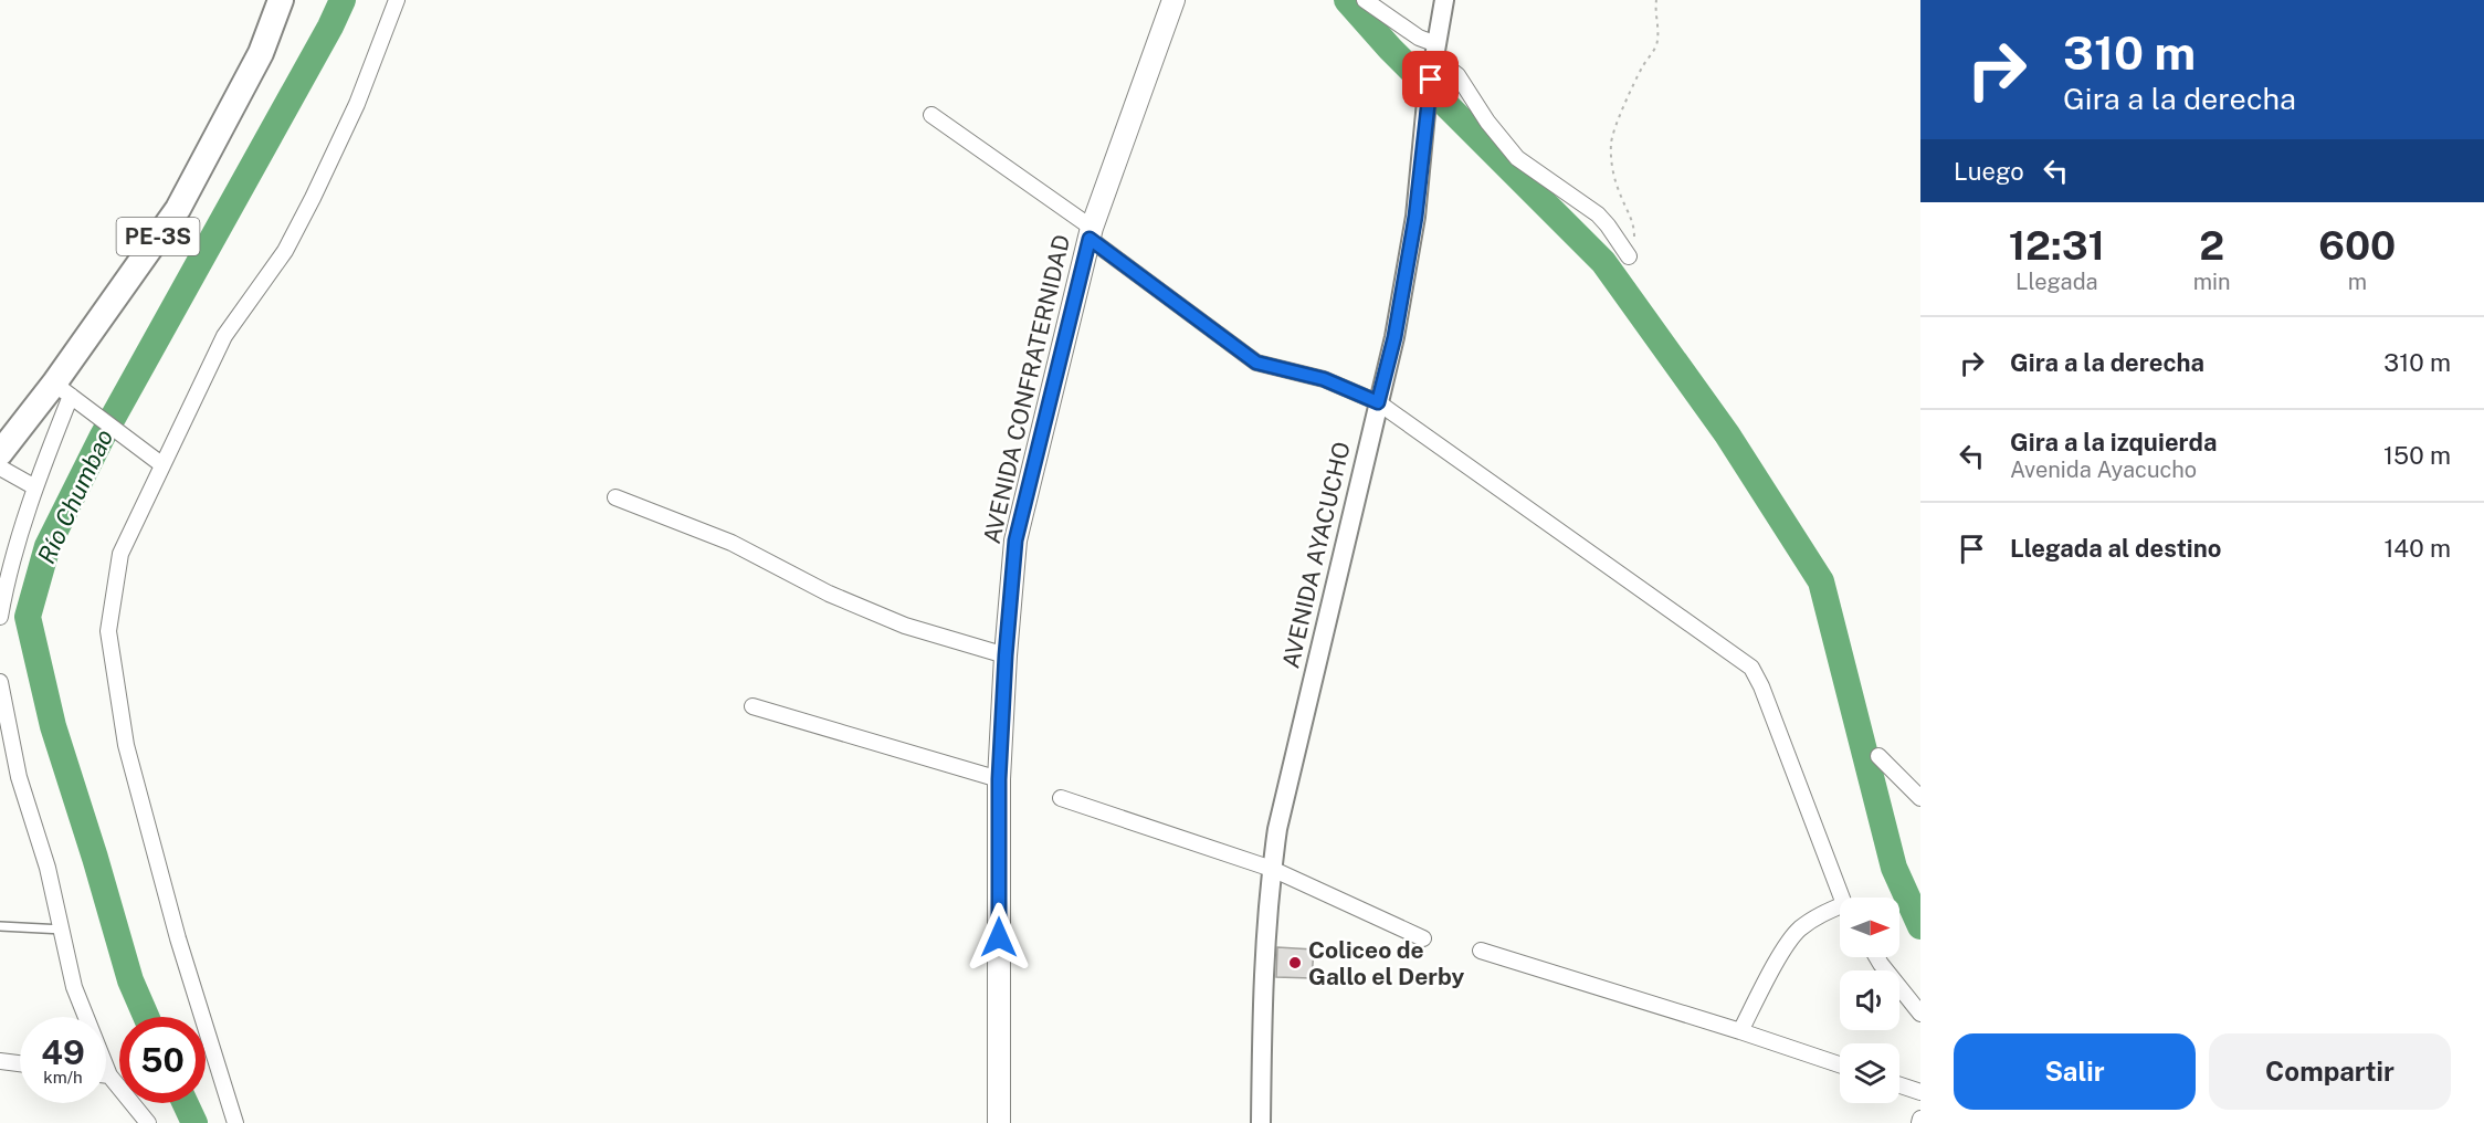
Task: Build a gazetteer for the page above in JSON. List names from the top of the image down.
{
  "streets": {
    "highway": ["PE-3S"],
    "main road": ["AVENIDA CONFRATERNIDAD"],
    "street": ["AVENIDA AYACUCHO"]
  },
  "water": ["Río Chumbao"],
  "places": ["Coliceo de Gallo el Derby"],
  "north": "right",
  "page": {
    "turn": ["310 m", "Gira a la derecha"],
    "then": "Luego",
    "eta": [
      "12:31",
      "Llegada",
      "2",
      "min",
      "600",
      "m"
    ],
    "list": [
      {
        "name": "Gira a la derecha",
        "value": "310 m"
      },
      {
        "name": "Gira a la izquierda",
        "note": "Avenida Ayacucho",
        "value": "150 m"
      },
      {
        "name": "Llegada al destino",
        "value": "140 m"
      }
    ],
    "speed": "49 km/h",
    "limit": "50",
    "buttons": ["Salir", "Compartir"]
  }
}
